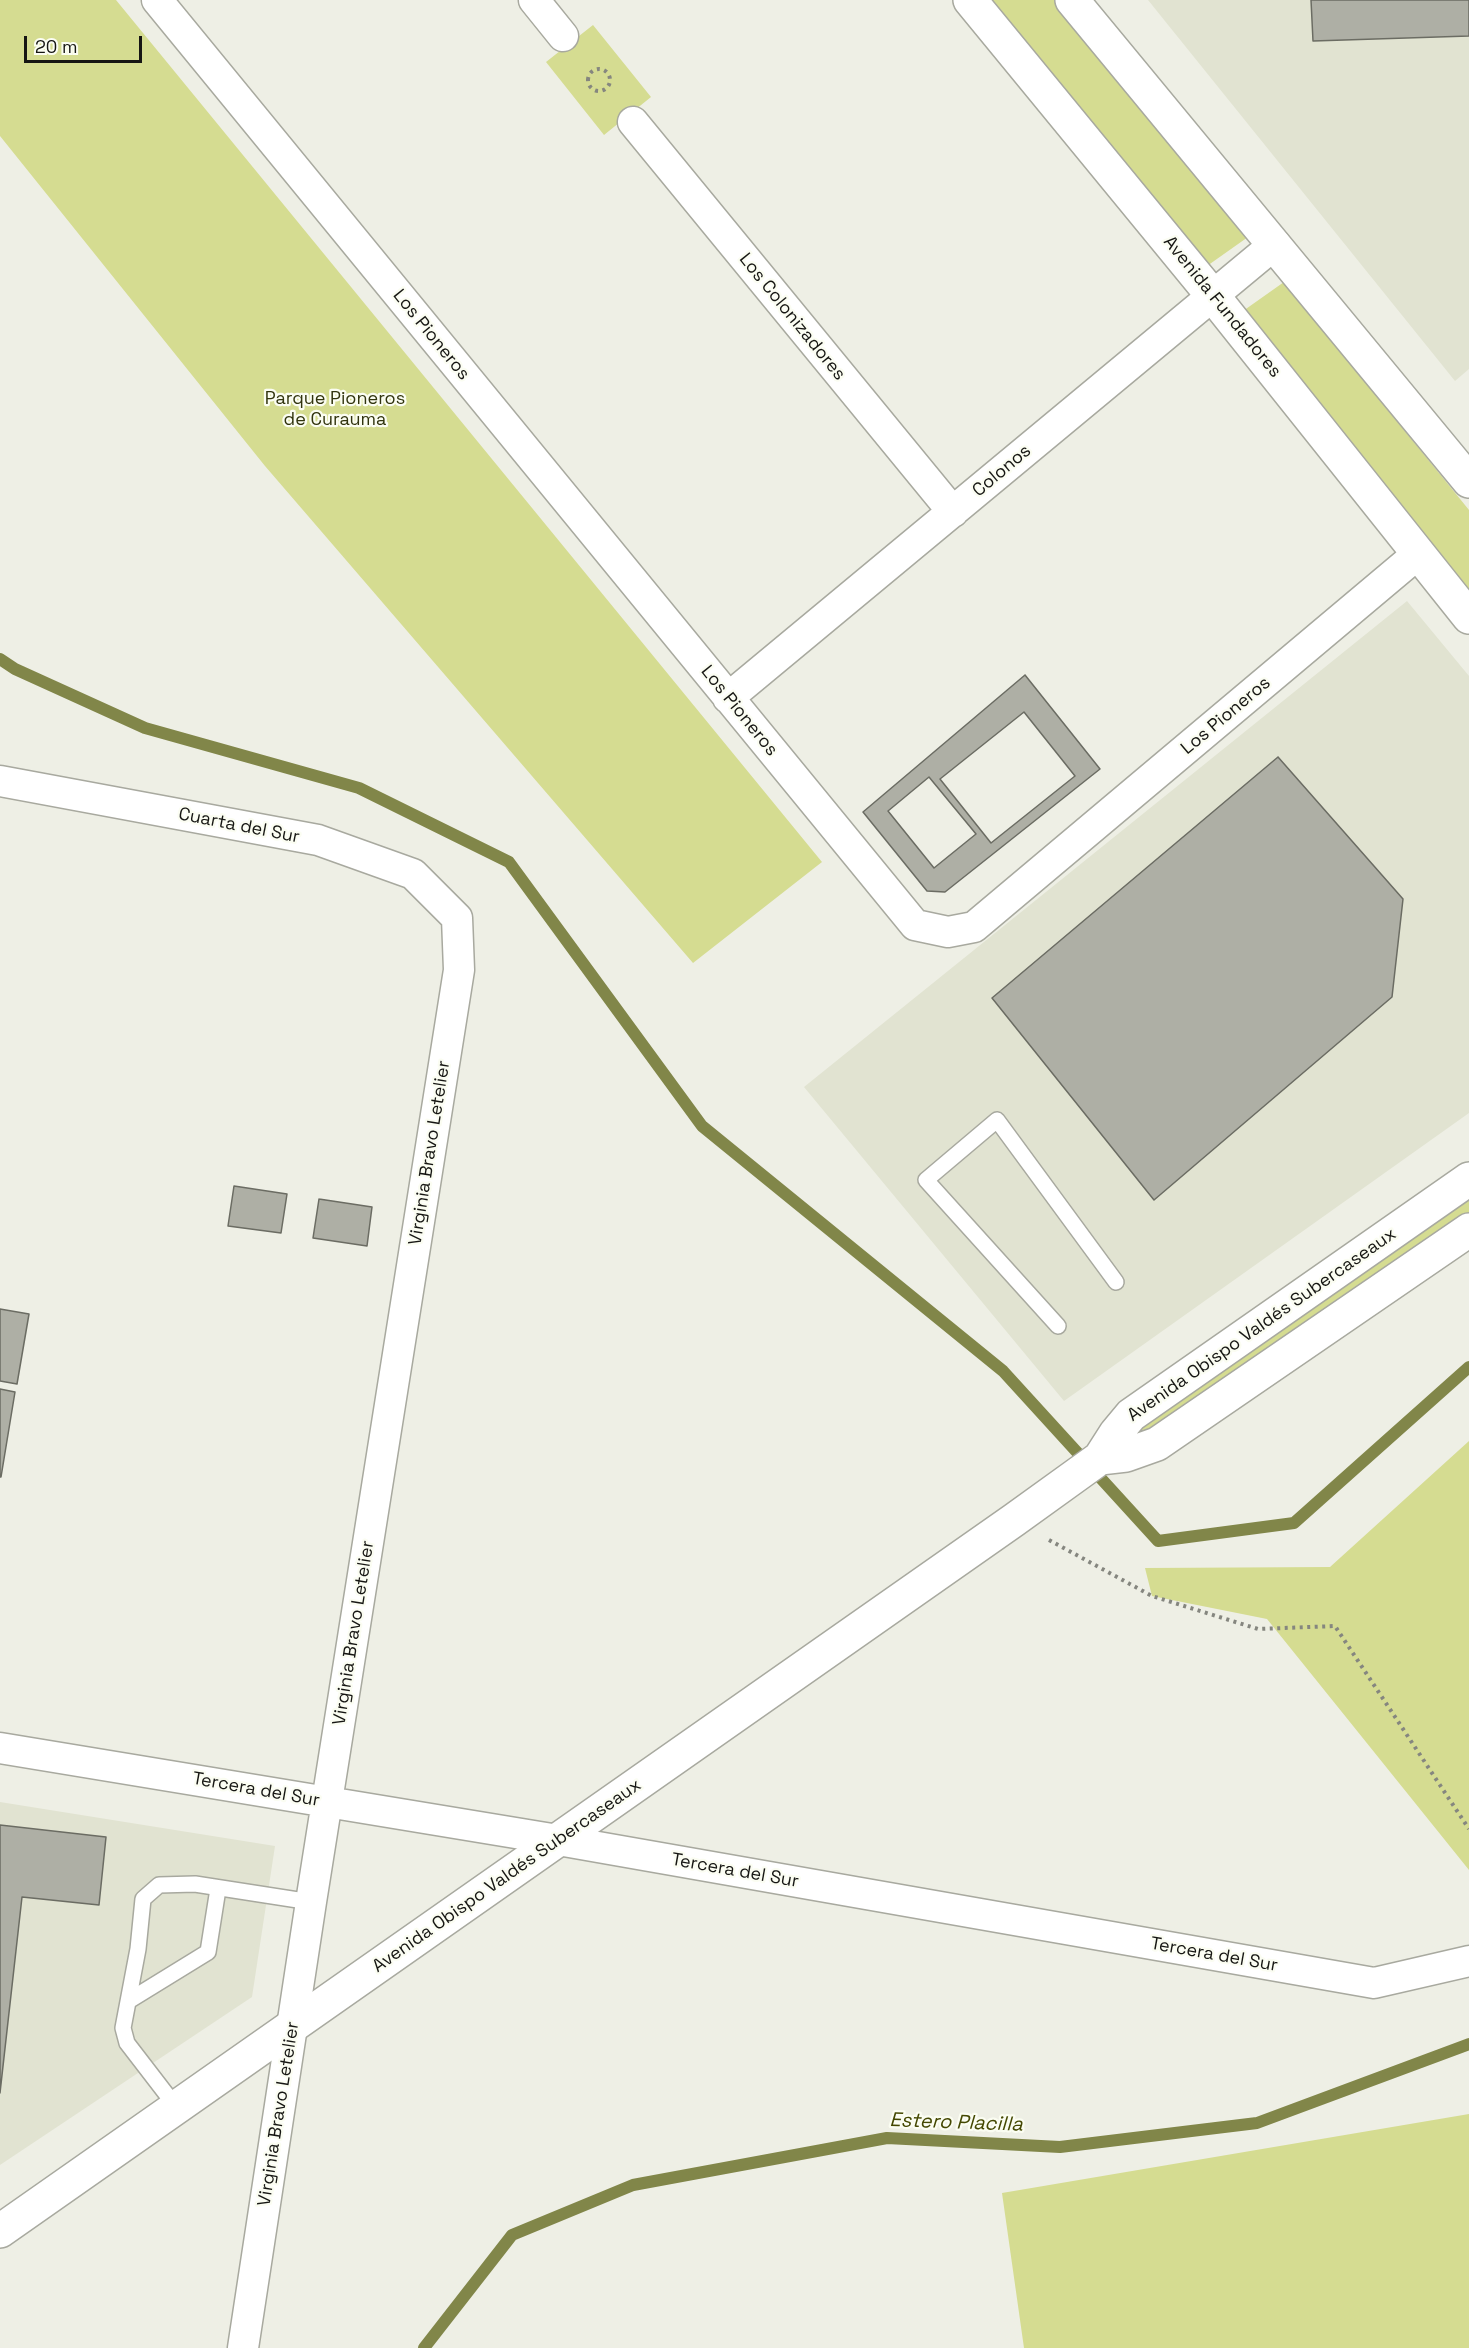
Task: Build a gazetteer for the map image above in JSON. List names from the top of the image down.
{
  "streets": {
    "main road": ["Avenida Fundadores", "Avenida Obispo Valdés Subercaseaux"],
    "street": [
      "Los Colonizadores",
      "Los Pioneros",
      "Colonos",
      "Cuarta del Sur",
      "Virginia Bravo Letelier",
      "Tercera del Sur"
    ]
  },
  "crossings": [
    ["Avenida Fundadores", "Los Pioneros"],
    ["Avenida Fundadores", "Colonos"],
    ["Los Colonizadores", "Colonos"],
    ["Los Pioneros", "Colonos"],
    ["Cuarta del Sur", "Virginia Bravo Letelier"],
    ["Virginia Bravo Letelier", "Avenida Obispo Valdés Subercaseaux"],
    ["Virginia Bravo Letelier", "Tercera del Sur"],
    ["Avenida Obispo Valdés Subercaseaux", "Tercera del Sur"]
  ],
  "water": ["Estero Placilla"],
  "parks": ["Parque Pioneros de Curauma"],
  "scale_bar": "20 m"
}
